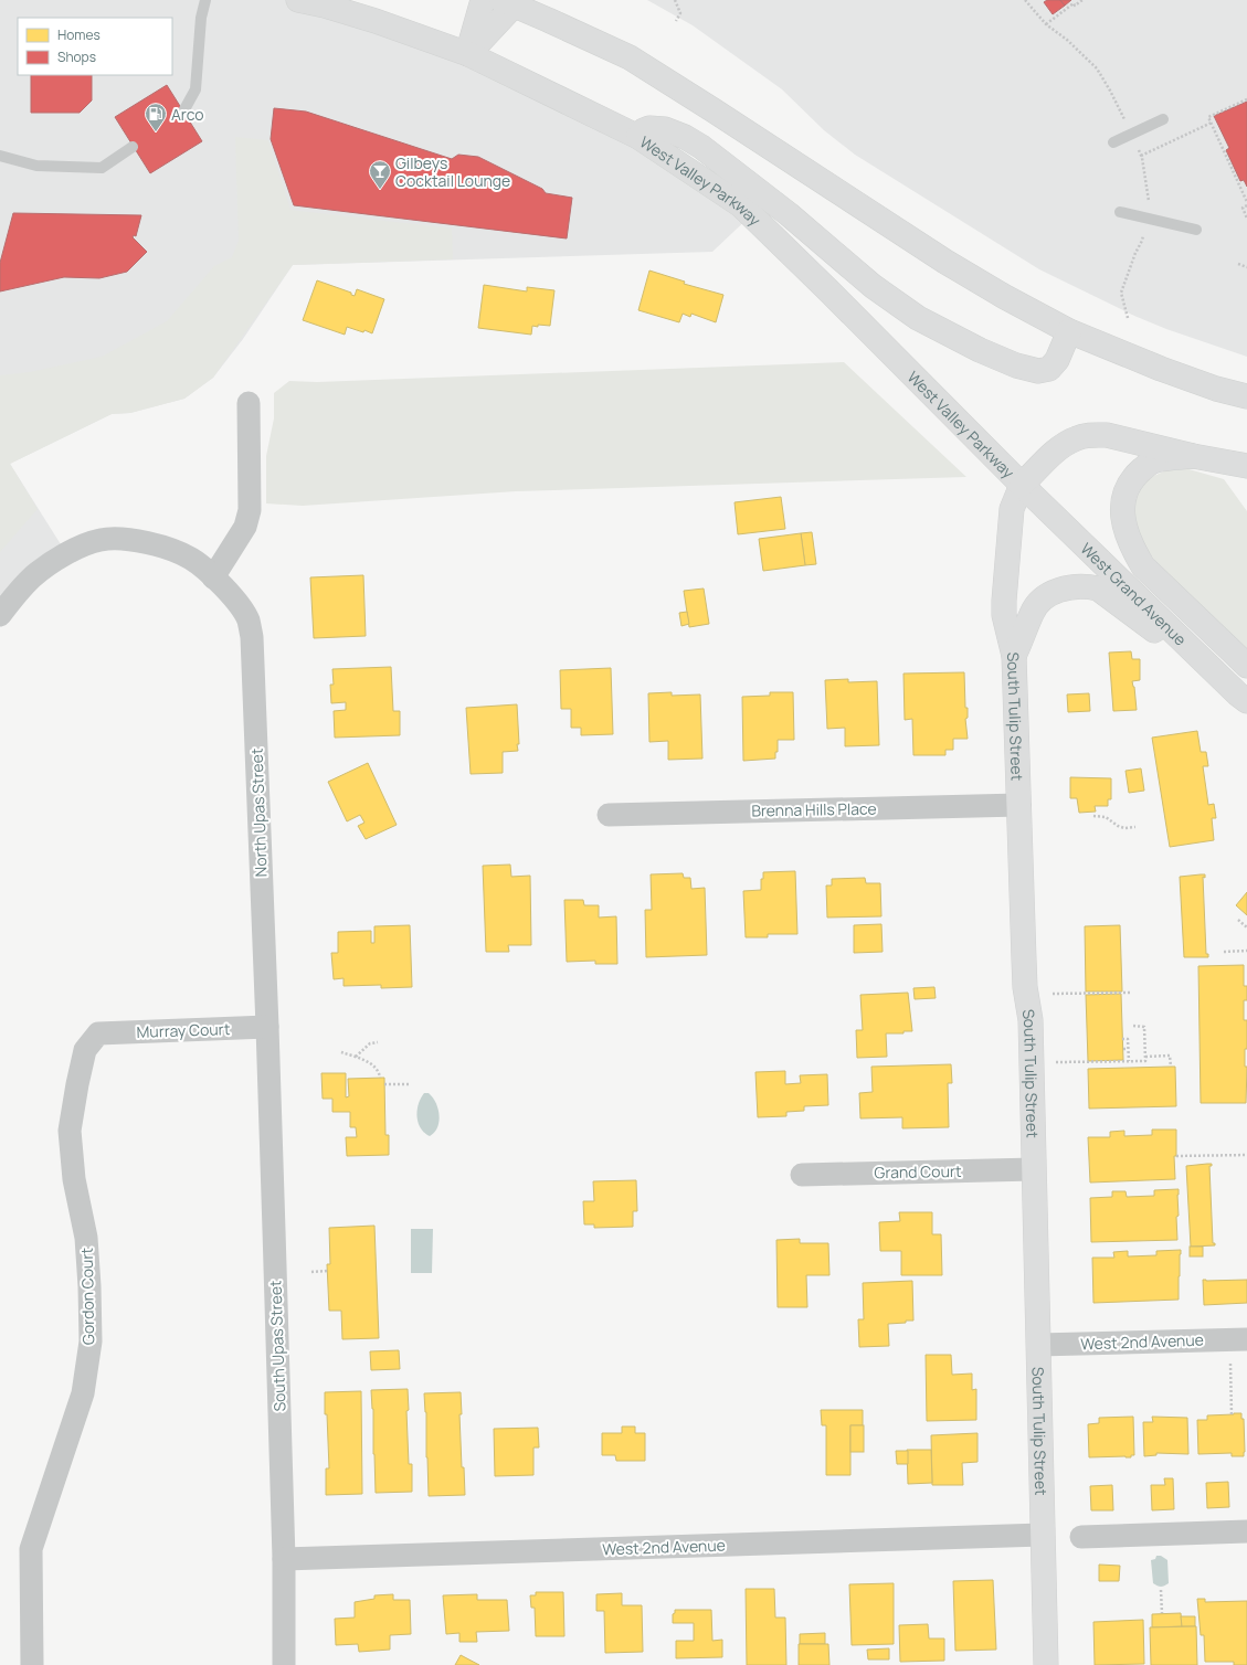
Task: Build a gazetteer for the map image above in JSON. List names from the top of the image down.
{
  "streets": {
    "main road": ["West Valley Parkway", "West Grand Avenue", "South Tulip Street"],
    "street": [
      "Brenna Hills Place",
      "North Upas Street",
      "Murray Court",
      "Grand Court",
      "Gordon Court",
      "West 2nd Avenue",
      "South Upas Street"
    ]
  },
  "crossings": [
    ["West Valley Parkway", "West Grand Avenue"],
    ["West Valley Parkway", "South Tulip Street"],
    ["West Grand Avenue", "South Tulip Street"],
    ["South Tulip Street", "Brenna Hills Place"],
    ["South Tulip Street", "Grand Court"],
    ["South Tulip Street", "West 2nd Avenue"],
    ["North Upas Street", "Murray Court"],
    ["North Upas Street", "South Upas Street"],
    ["Murray Court", "Gordon Court"],
    ["Murray Court", "South Upas Street"],
    ["West 2nd Avenue", "South Upas Street"]
  ],
  "places": {
    "fuel station": ["Arco"],
    "bar": ["Gilbeys Cocktail Lounge"]
  },
  "legend": ["Homes", "Shops"]
}
